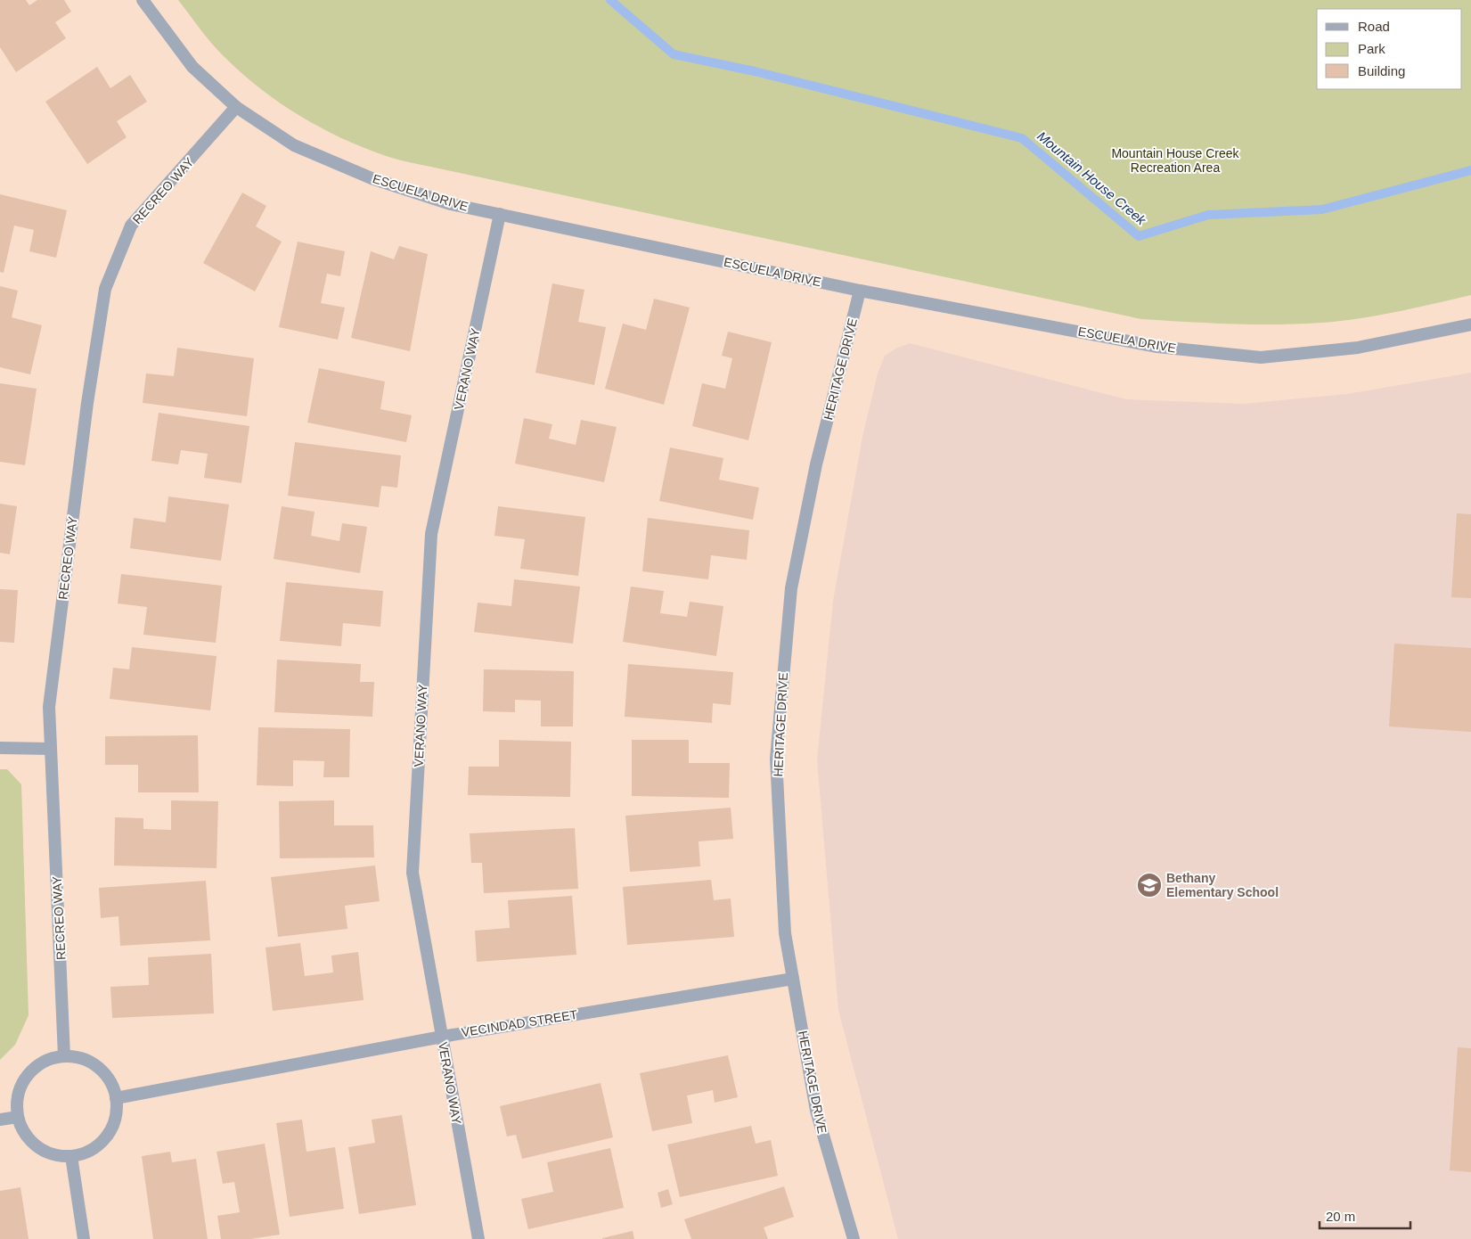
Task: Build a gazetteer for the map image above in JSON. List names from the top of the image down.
{
  "streets": {
    "street": [
      "RECREO WAY",
      "ESCUELA DRIVE",
      "VERANO WAY",
      "HERITAGE DRIVE",
      "VECINDAD STREET"
    ]
  },
  "crossings": [
    ["RECREO WAY", "ESCUELA DRIVE"],
    ["RECREO WAY", "VECINDAD STREET"],
    ["ESCUELA DRIVE", "VERANO WAY"],
    ["ESCUELA DRIVE", "HERITAGE DRIVE"],
    ["VERANO WAY", "VECINDAD STREET"],
    ["HERITAGE DRIVE", "VECINDAD STREET"]
  ],
  "water": ["Mountain House Creek"],
  "parks": ["Mountain House Creek Recreation Area"],
  "places": {
    "school or university": ["Bethany Elementary School"]
  },
  "legend": ["Road", "Park", "Building"],
  "scale_bar": "20 m"
}
